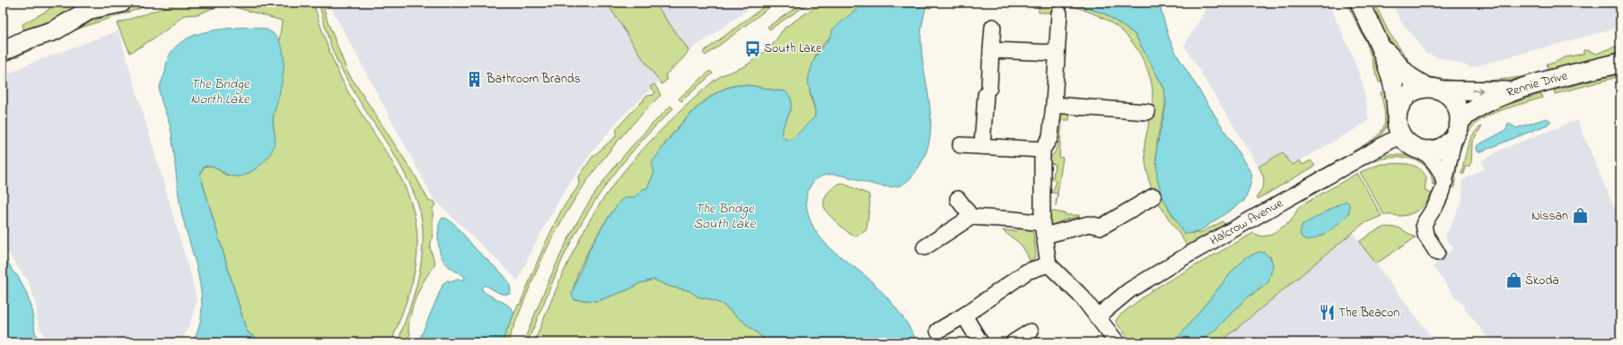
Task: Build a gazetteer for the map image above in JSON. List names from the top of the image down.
{
  "streets": {
    "street": ["Rennie Drive", "Halcrow Avenue"]
  },
  "crossings": [
    ["Rennie Drive", "Halcrow Avenue"]
  ],
  "water": ["The Bridge North Lake", "The Bridge South Lake"],
  "places": {
    "bus stop": ["South Lake"],
    "building": ["Bathroom Brands"],
    "shop": ["Nissan", "Škoda"],
    "restaurant": ["The Beacon"]
  }
}
